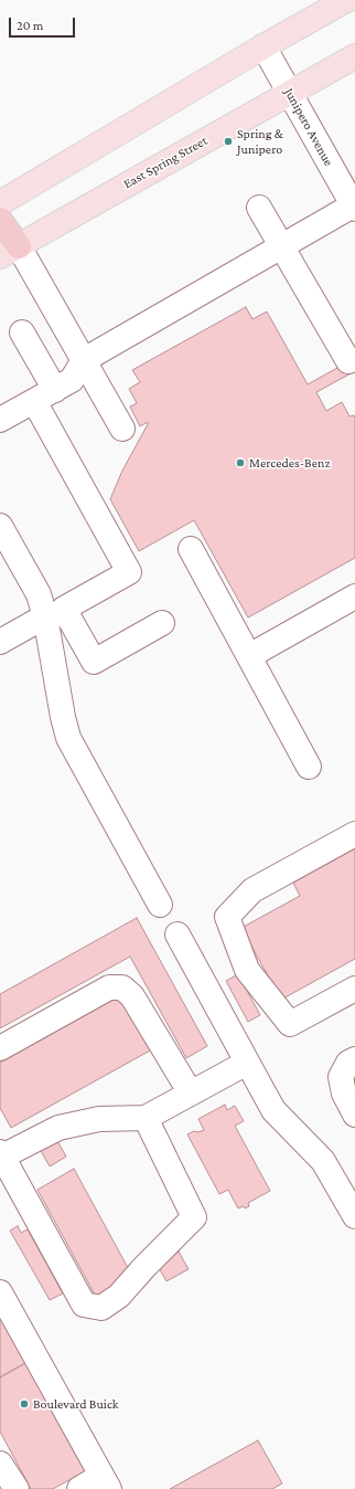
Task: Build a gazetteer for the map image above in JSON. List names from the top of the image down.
{
  "streets": {
    "main road": ["East Spring Street"],
    "street": ["Junipero Avenue"]
  },
  "crossings": [
    ["Junipero Avenue", "East Spring Street"]
  ],
  "places": ["Spring & Junipero", "Mercedes-Benz", "Boulevard Buick"],
  "scale_bar": "20 m"
}
